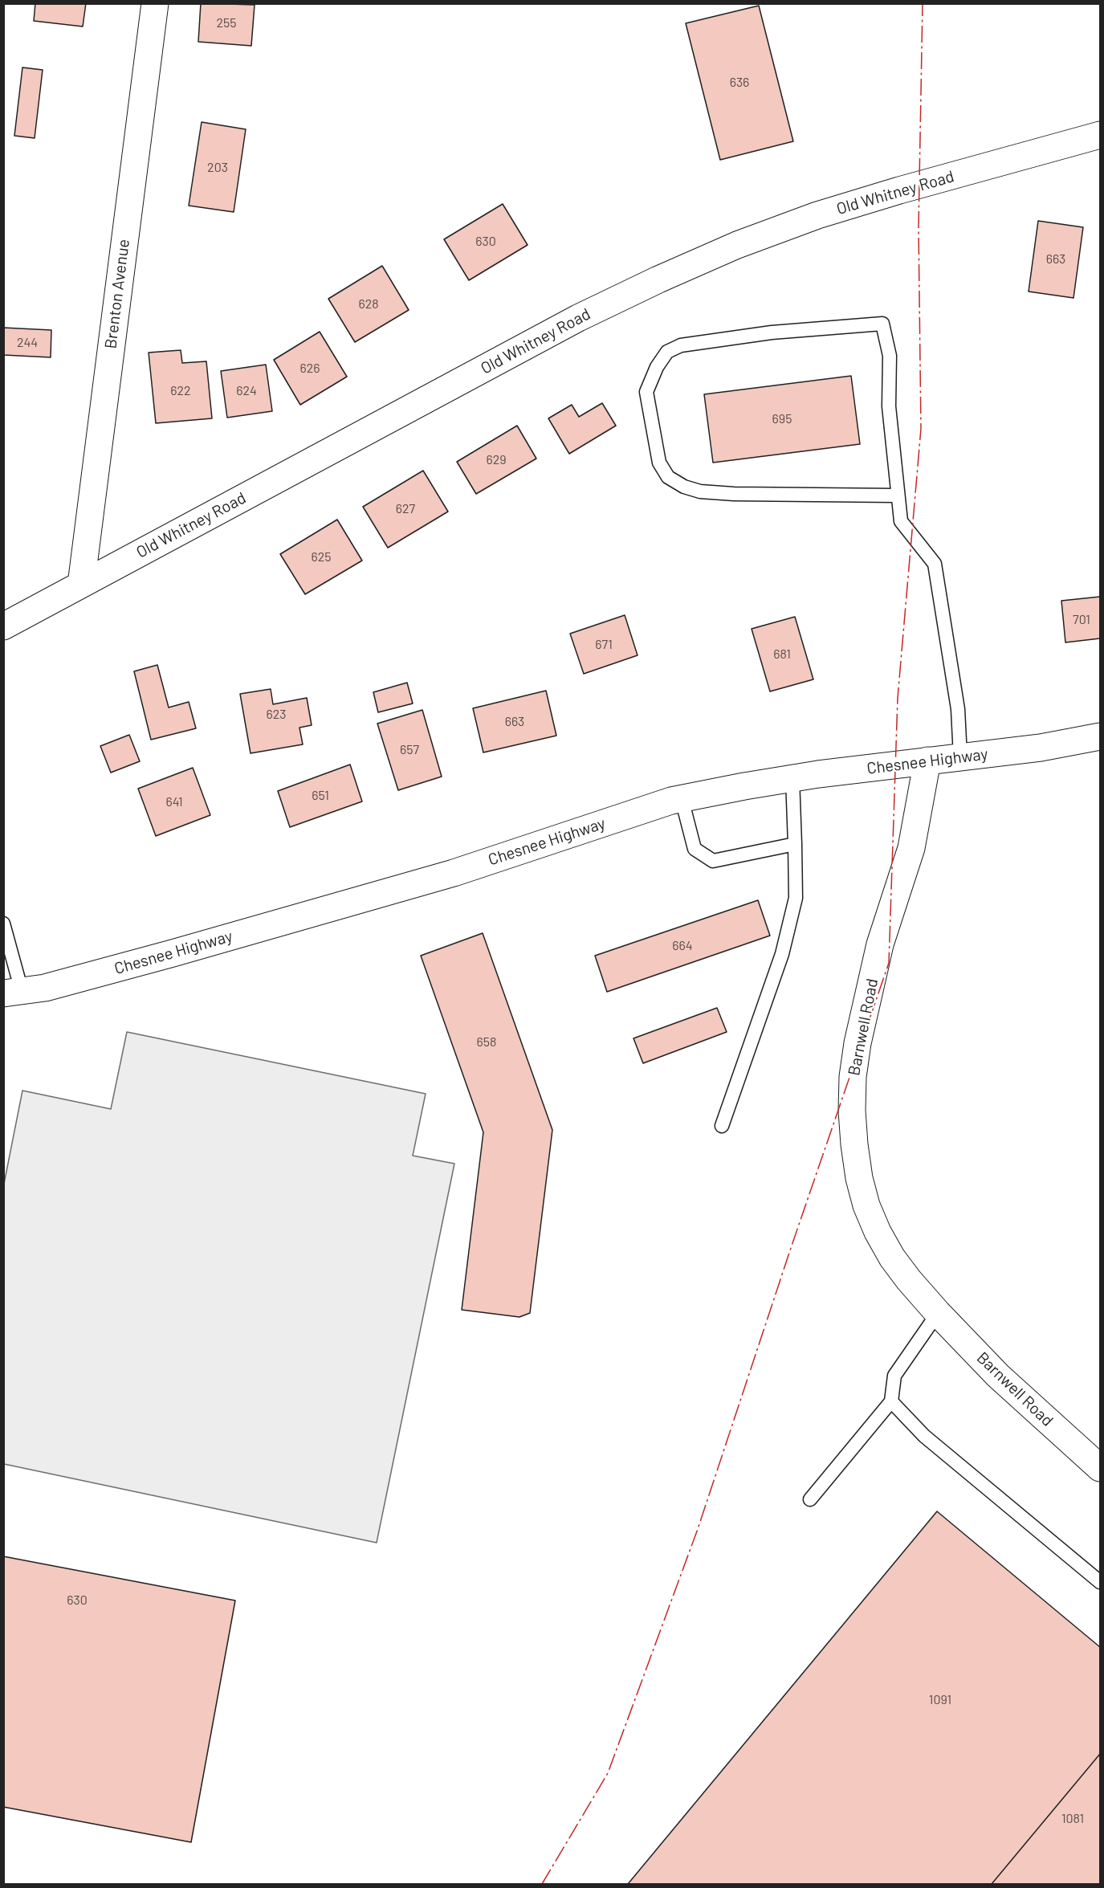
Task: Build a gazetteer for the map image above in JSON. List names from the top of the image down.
{
  "streets": {
    "street": [
      "Old Whitney Road",
      "Brenton Avenue",
      "Chesnee Highway",
      "Barnwell Road"
    ]
  },
  "crossings": [
    ["Old Whitney Road", "Brenton Avenue"],
    ["Chesnee Highway", "Barnwell Road"]
  ],
  "house_numbers": [
    "255",
    "636",
    "203",
    "630",
    "663",
    "628",
    "244",
    "626",
    "622",
    "624",
    "695",
    "629",
    "627",
    "625",
    "701",
    "671",
    "681",
    "623",
    "663",
    "657",
    "651",
    "641",
    "664",
    "658",
    "630",
    "1091",
    "1081"
  ]
}
